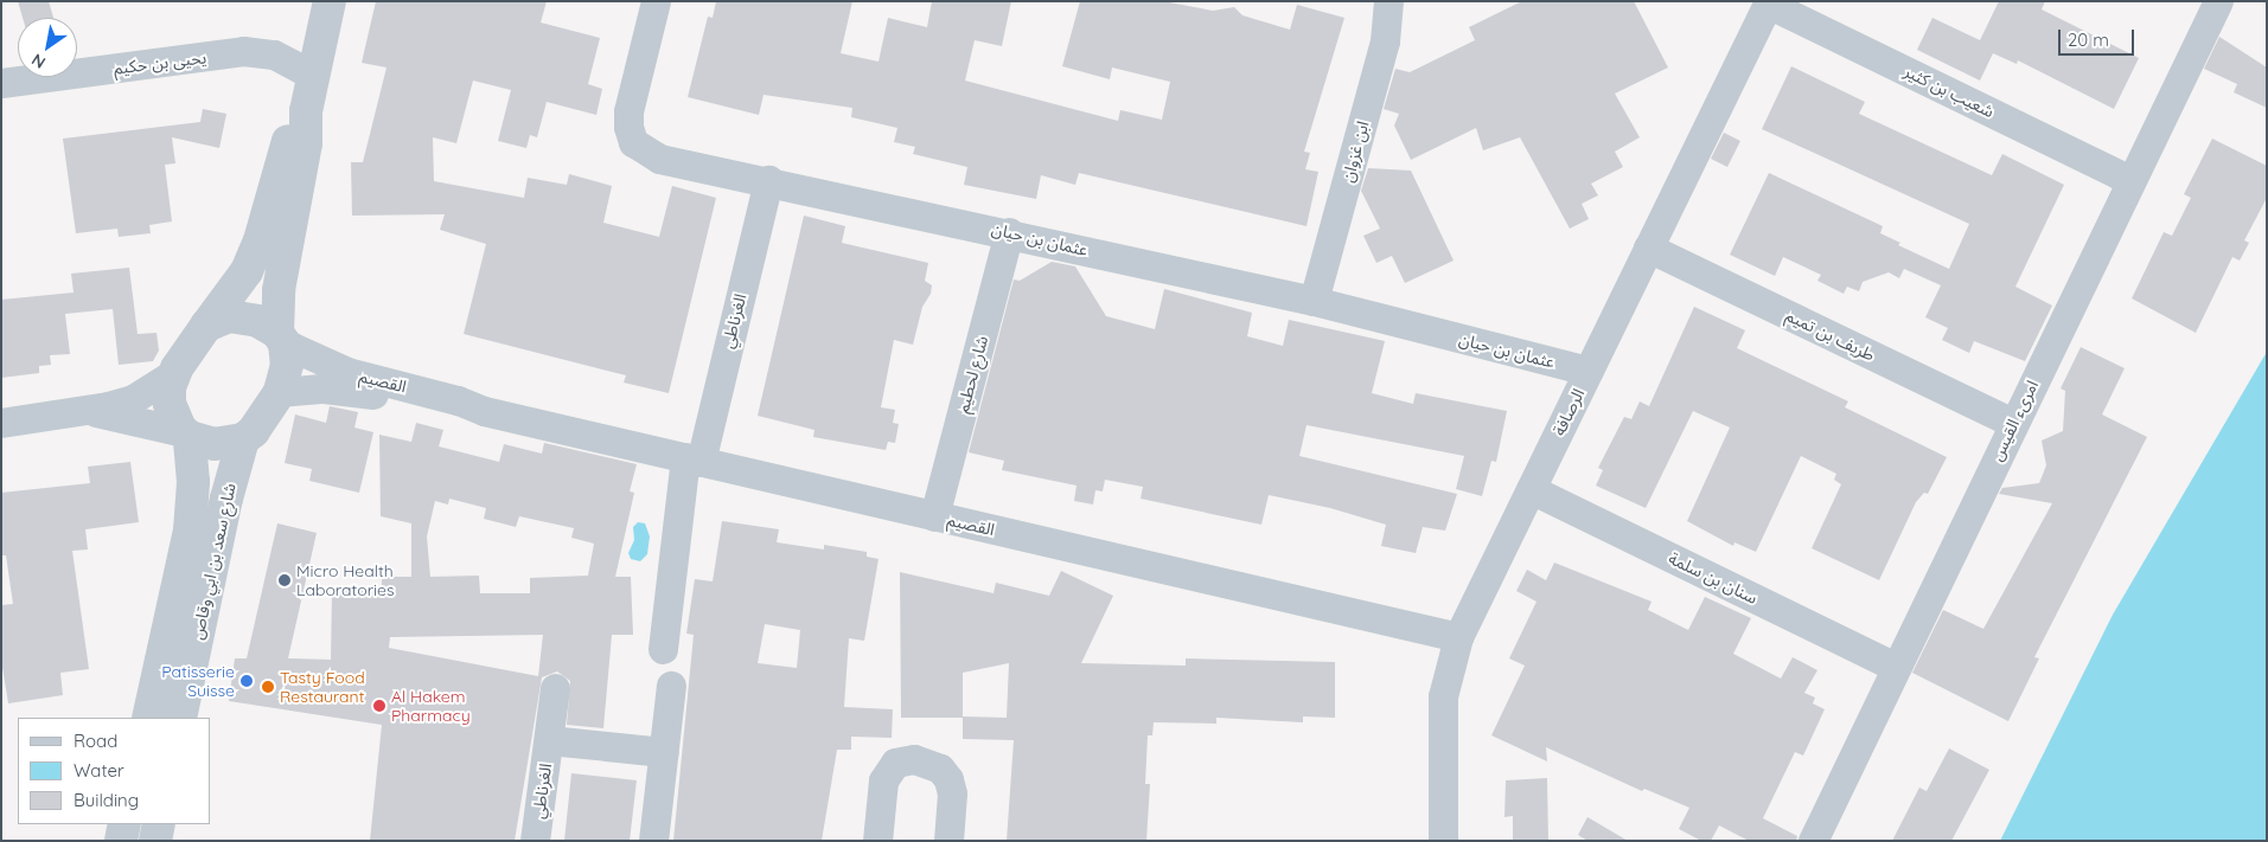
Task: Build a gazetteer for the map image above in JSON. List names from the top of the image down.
{
  "streets": {
    "street": [
      "يحيى بن حكيم",
      "شعيب بن كثير",
      "ابن غزوان",
      "عثمان بن حيان",
      "الغرناطي",
      "طريف بن تميم",
      "شارع لحطيم",
      "القصيم",
      "الرصافة",
      "امرىء القيس",
      "شارع سعد بن ابي وقاص",
      "سنان بن سلمة"
    ]
  },
  "crossings": [
    ["شعيب بن كثير", "الرصافة"],
    ["شعيب بن كثير", "امرىء القيس"],
    ["ابن غزوان", "عثمان بن حيان"],
    ["عثمان بن حيان", "الغرناطي"],
    ["عثمان بن حيان", "شارع لحطيم"],
    ["عثمان بن حيان", "الرصافة"],
    ["الغرناطي", "القصيم"],
    ["طريف بن تميم", "الرصافة"],
    ["طريف بن تميم", "امرىء القيس"],
    ["شارع لحطيم", "القصيم"],
    ["القصيم", "الرصافة"],
    ["القصيم", "شارع سعد بن ابي وقاص"],
    ["الرصافة", "سنان بن سلمة"],
    ["امرىء القيس", "سنان بن سلمة"]
  ],
  "places": [
    "Micro Health Laboratories",
    "Patisserie Suisse",
    "Tasty Food Restaurant",
    "Al Hakem Pharmacy"
  ],
  "legend": ["Road", "Water", "Building"],
  "scale_bar": "20 m",
  "north": "bottom left"
}
